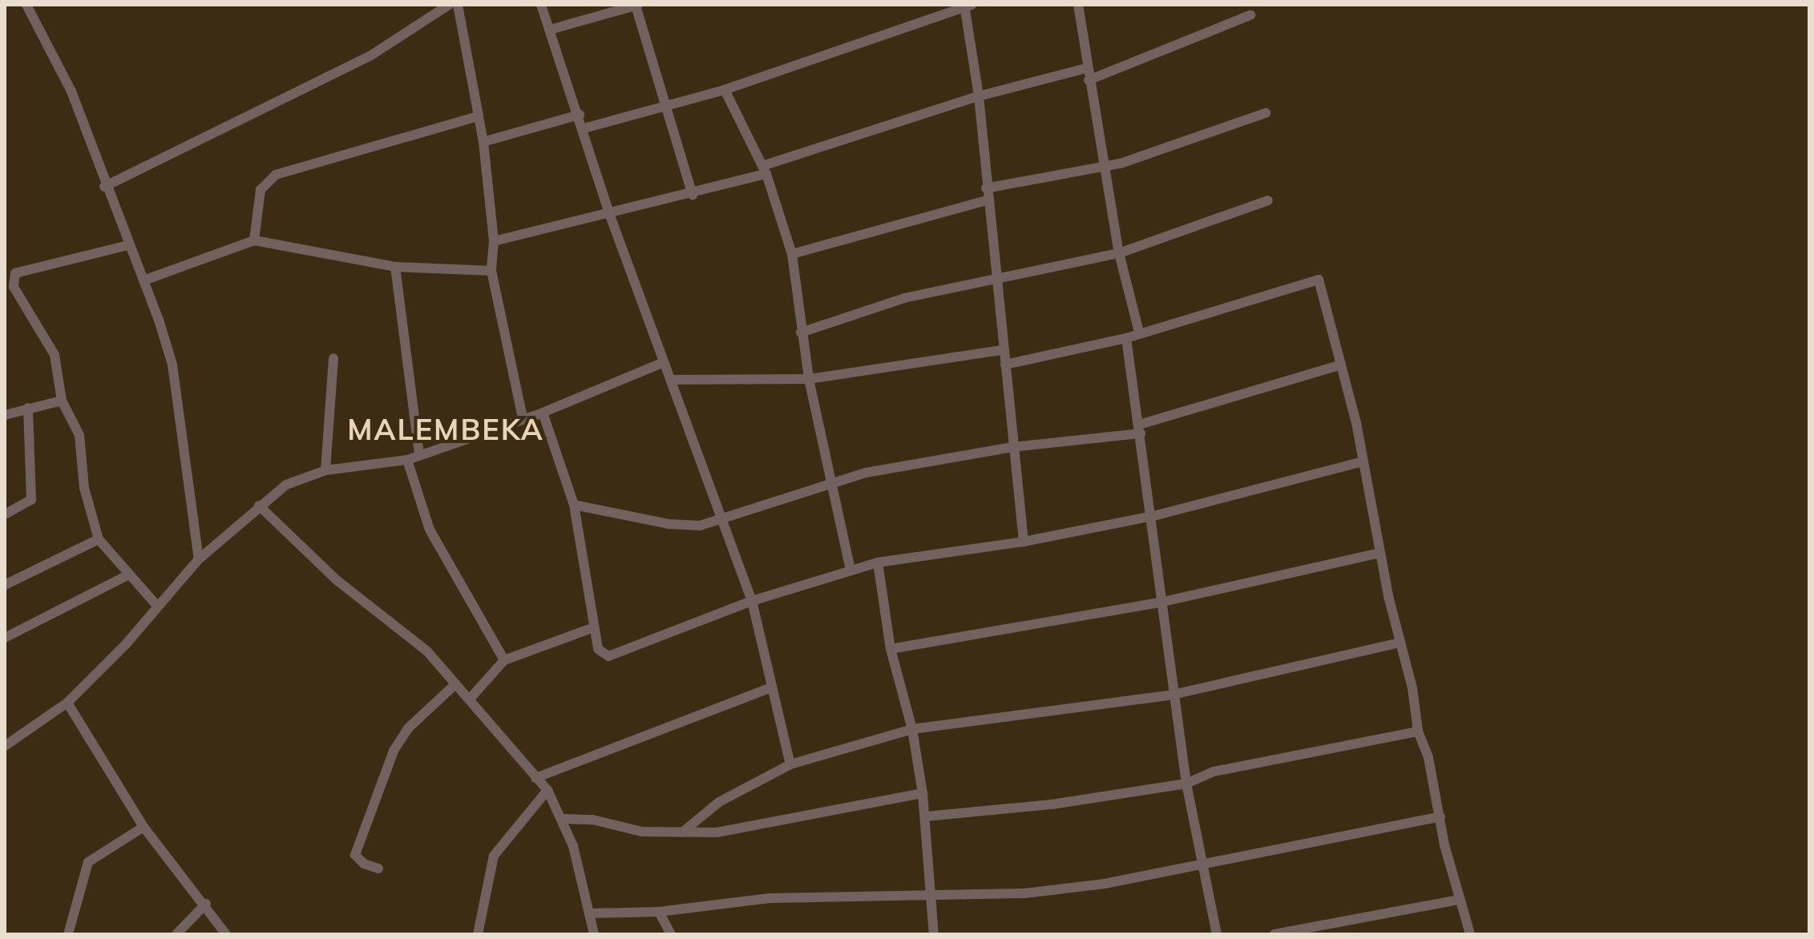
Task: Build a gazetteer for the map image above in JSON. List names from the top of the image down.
{
  "districts": ["MALEMBEKA"]
}
